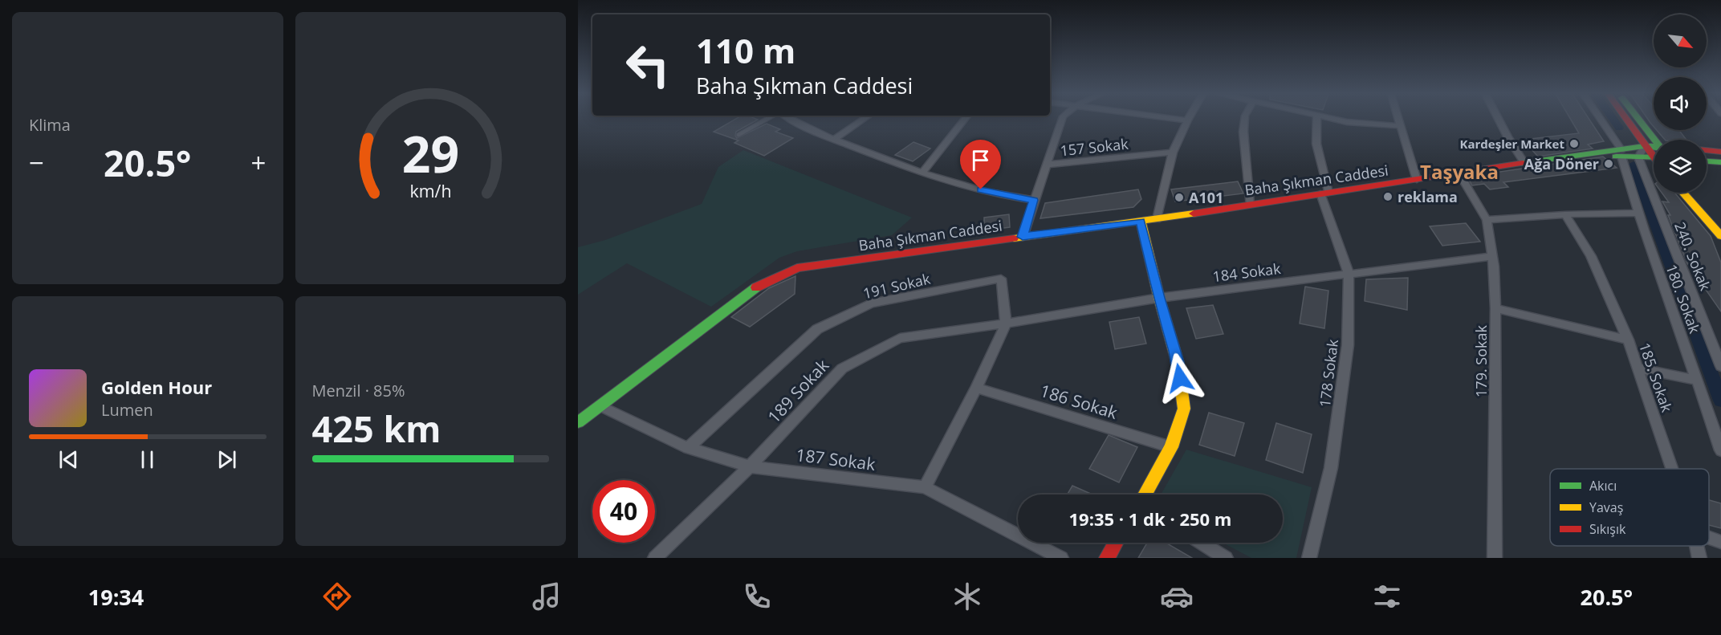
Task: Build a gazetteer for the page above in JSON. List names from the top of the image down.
{
  "streets": {
    "main road": ["Baha Şıkman Caddesi"],
    "street": [
      "157 Sokak",
      "240. Sokak",
      "184 Sokak",
      "191 Sokak",
      "180. Sokak",
      "179. Sokak",
      "178 Sokak",
      "185. Sokak",
      "189 Sokak",
      "186 Sokak",
      "187 Sokak"
    ]
  },
  "crossings": [
    ["Baha Şıkman Caddesi", "240. Sokak"],
    ["Baha Şıkman Caddesi", "180. Sokak"],
    ["Baha Şıkman Caddesi", "179. Sokak"],
    ["Baha Şıkman Caddesi", "178 Sokak"],
    ["Baha Şıkman Caddesi", "187 Sokak"],
    ["184 Sokak", "191 Sokak"],
    ["184 Sokak", "179. Sokak"],
    ["184 Sokak", "178 Sokak"],
    ["184 Sokak", "189 Sokak"],
    ["191 Sokak", "189 Sokak"],
    ["191 Sokak", "187 Sokak"],
    ["189 Sokak", "187 Sokak"]
  ],
  "districts": ["Taşyaka"],
  "places": [
    "Kardeşler Market",
    "Ağa Döner",
    "reklama",
    "A101"
  ],
  "legend": ["Akıcı", "Yavaş", "Sıkışık"],
  "north": "bottom right",
  "page": {
    "tile": [
      "Klima",
      ["Menzil · 85%", "425 km"]
    ],
    "turn": ["110 m", "Baha Şıkman Caddesi"],
    "heat": ["−", "20.5°", "+"],
    "song": ["Golden Hour", "Lumen"],
    "limit": "40",
    "trip": "19:35 · 1 dk · 250 m",
    "tabs": ["19:34", "20.5°"],
    "gauge": ["29", "km/h"]
  }
}
